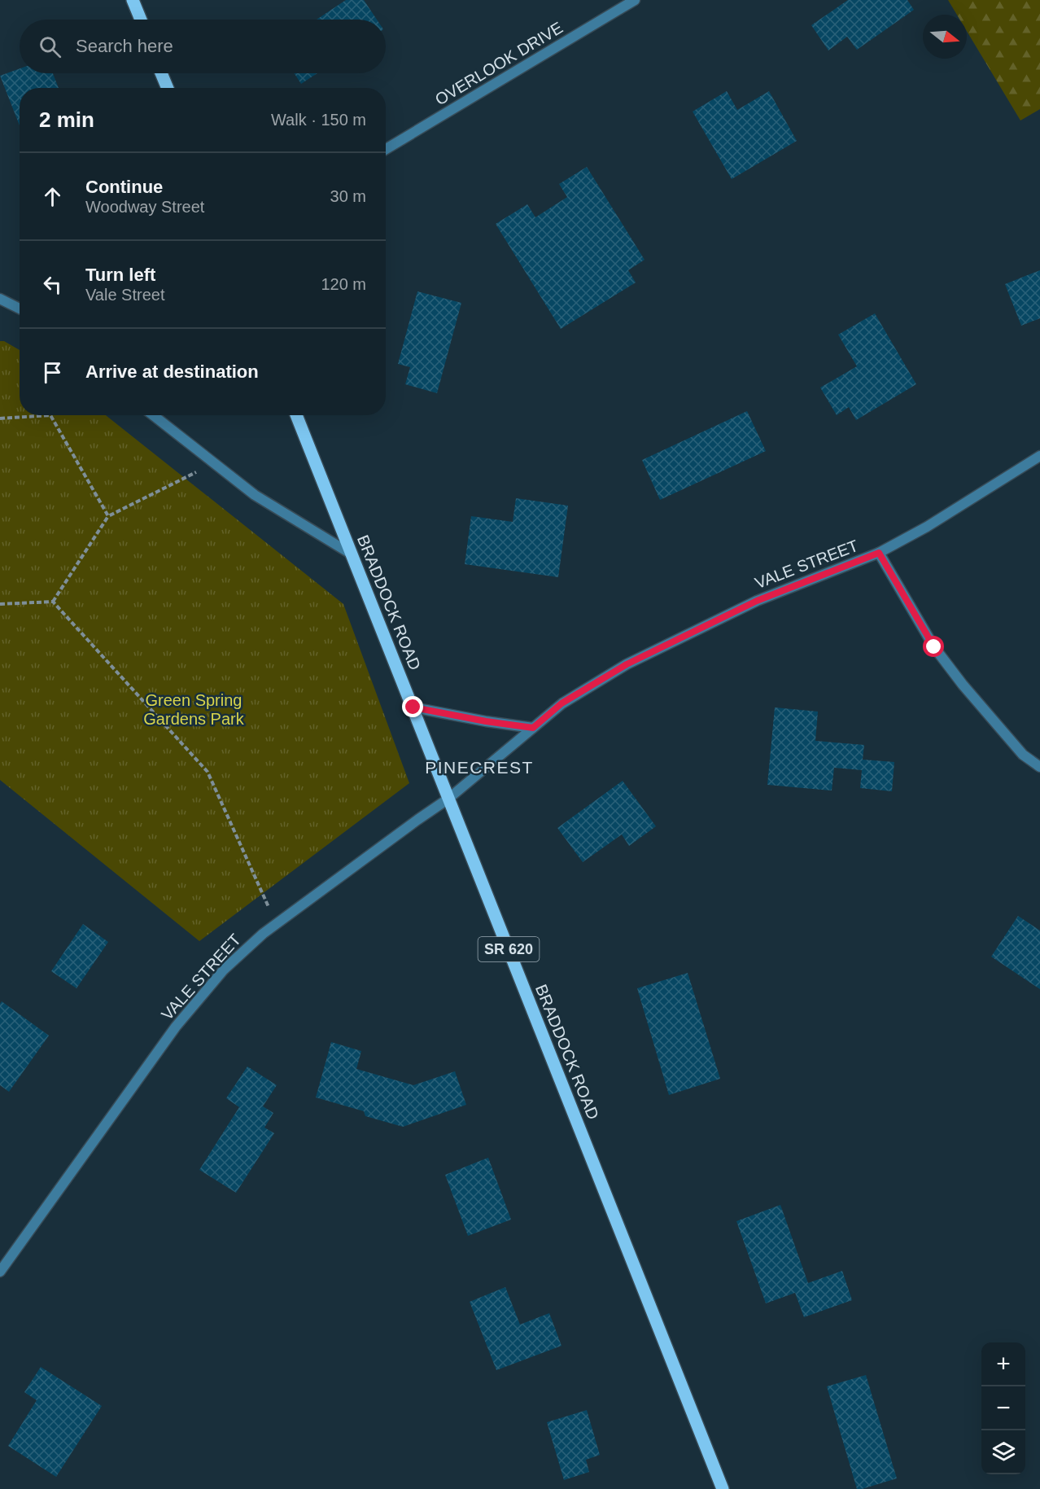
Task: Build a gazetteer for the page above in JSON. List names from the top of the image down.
{
  "streets": {
    "main road": ["BRADDOCK ROAD", "SR 620"],
    "street": ["OVERLOOK DRIVE", "VALE STREET"]
  },
  "crossings": [
    ["VALE STREET", "BRADDOCK ROAD"]
  ],
  "districts": ["PINECREST"],
  "parks": ["Green Spring Gardens Park"],
  "north": "right",
  "page": {
    "search": "Search here",
    "heading": ["2 min", "Walk · 150 m"],
    "list": [
      ["Continue", "Woodway Street", "30 m"],
      ["Turn left", "Vale Street", "120 m"],
      "Arrive at destination"
    ],
    "map_buttons": ["+", "−"]
  }
}
